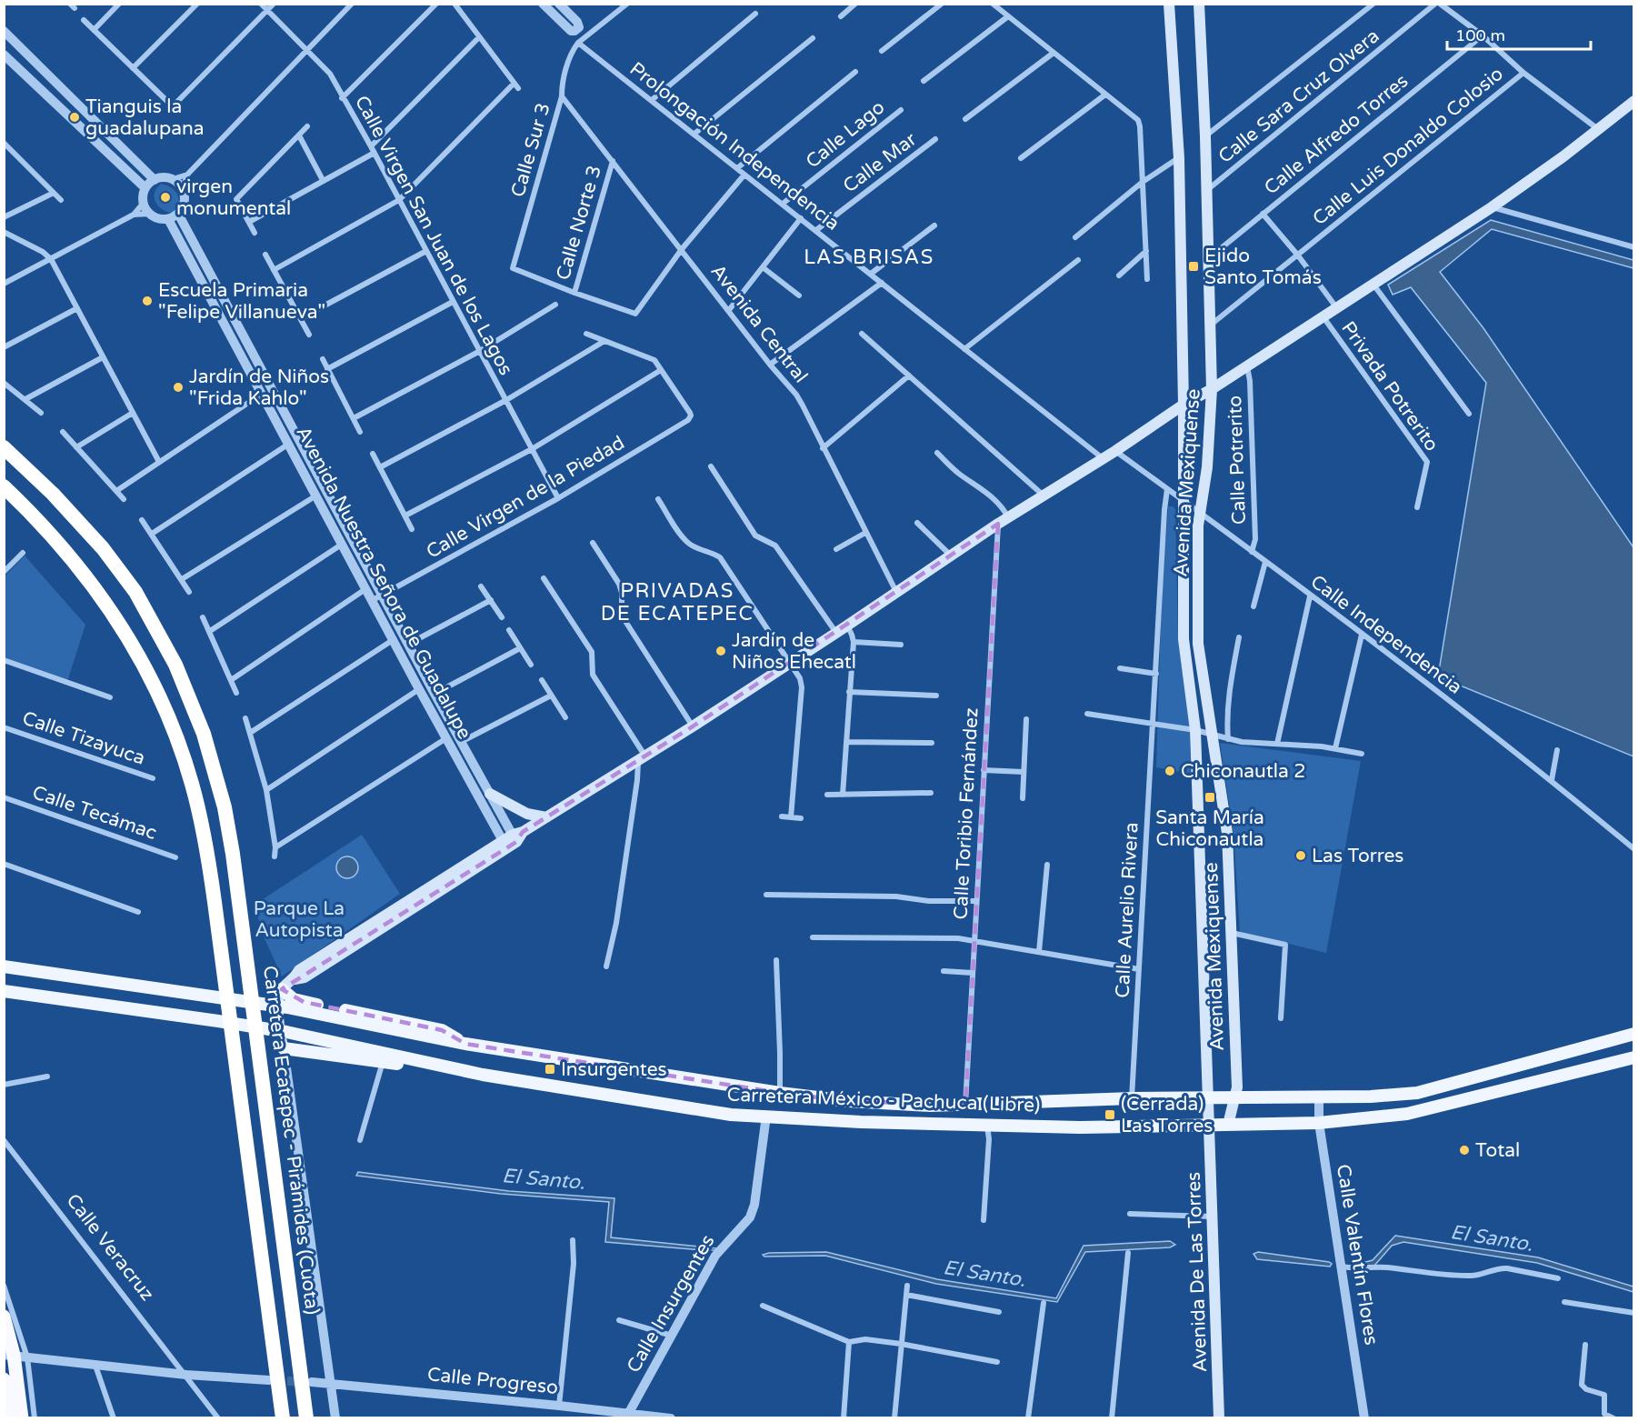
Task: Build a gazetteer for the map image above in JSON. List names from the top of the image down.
{
  "streets": {
    "highway": ["Carretera Ecatepec - Pirámides (Cuota)"],
    "main road": ["Avenida Mexiquense", "Carretera México - Pachuca (Libre)", "Avenida De Las Torres"],
    "street": [
      "Calle Sara Cruz Olvera",
      "Calle Lago",
      "Calle Alfredo Torres",
      "Prolongación Independencia",
      "Calle Luis Donaldo Colosio",
      "Calle Sur 3",
      "Calle Mar",
      "Calle Norte 3",
      "Calle Virgen San Juan de los Lagos",
      "Avenida Central",
      "Privada Potrerito",
      "Calle Potrerito",
      "Calle Virgen de la Piedad",
      "Avenida Nuestra Señora de Guadalupe",
      "Calle Independencia",
      "Calle Tizayuca",
      "Calle Tecámac",
      "Calle Toribio Fernández",
      "Calle Aurelio Rivera",
      "Calle Veracruz",
      "Calle Valentín Flores",
      "Calle Insurgentes",
      "Calle Progreso"
    ]
  },
  "crossings": [
    ["Calle Sara Cruz Olvera", "Avenida Mexiquense"],
    ["Calle Lago", "Prolongación Independencia"],
    ["Calle Alfredo Torres", "Avenida Mexiquense"],
    ["Prolongación Independencia", "Calle Sur 3"],
    ["Prolongación Independencia", "Calle Mar"],
    ["Calle Luis Donaldo Colosio", "Avenida Mexiquense"],
    ["Calle Sur 3", "Calle Norte 3"],
    ["Calle Sur 3", "Avenida Central"],
    ["Calle Norte 3", "Avenida Central"],
    ["Calle Virgen San Juan de los Lagos", "Calle Virgen de la Piedad"],
    ["Calle Potrerito", "Calle Independencia"],
    ["Avenida Mexiquense", "Calle Independencia"],
    ["Avenida Mexiquense", "Carretera México - Pachuca (Libre)"],
    ["Avenida Mexiquense", "Avenida De Las Torres"],
    ["Calle Virgen de la Piedad", "Avenida Nuestra Señora de Guadalupe"],
    ["Calle Independencia", "Calle Aurelio Rivera"],
    ["Calle Toribio Fernández", "Carretera México - Pachuca (Libre)"],
    ["Calle Aurelio Rivera", "Carretera México - Pachuca (Libre)"],
    ["Carretera México - Pachuca (Libre)", "Calle Valentín Flores"],
    ["Carretera México - Pachuca (Libre)", "Avenida De Las Torres"],
    ["Carretera México - Pachuca (Libre)", "Calle Insurgentes"],
    ["Calle Insurgentes", "Calle Progreso"]
  ],
  "districts": ["LAS BRISAS", "PRIVADAS DE ECATEPEC"],
  "water": ["El Santo."],
  "parks": ["Parque La Autopista"],
  "places": {
    "other": [
      "Tianguis la guadalupana",
      "virgen monumental",
      "Escuela Primaria \"Felipe Villanueva\"",
      "Jardín de Niños \"Frida Kahlo\"",
      "Jardín de Niños Ehecatl",
      "Chiconautla 2",
      "Las Torres",
      "Total"
    ],
    "transit": [
      "Ejido Santo Tomás",
      "Santa María Chiconautla",
      "Insurgentes",
      "(Cerrada) Las Torres"
    ]
  },
  "scale_bar": "100 m"
}
